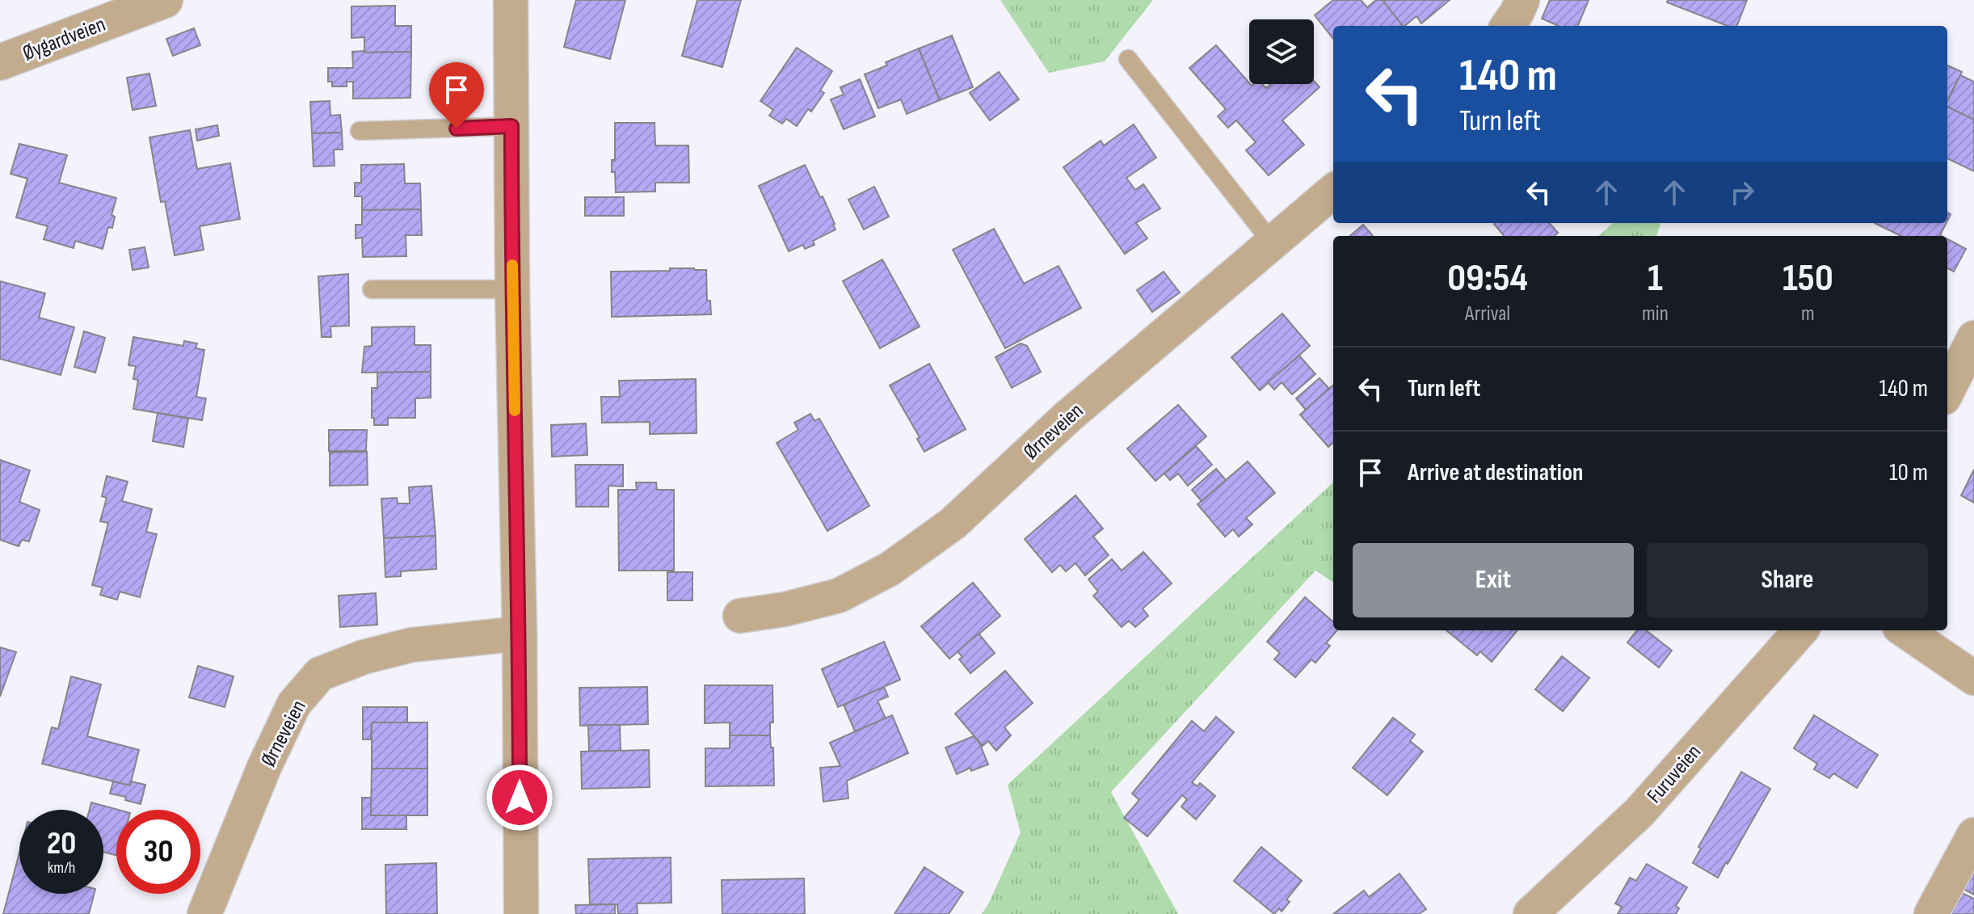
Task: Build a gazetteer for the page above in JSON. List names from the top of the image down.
{
  "streets": {
    "street": ["Øygardveien", "Ørneveien", "Furuveien"]
  },
  "page": {
    "turn": ["140 m", "Turn left"],
    "eta": [
      "09:54",
      "Arrival",
      "1",
      "min",
      "150",
      "m"
    ],
    "list": [
      {
        "name": "Turn left",
        "value": "140 m"
      },
      {
        "name": "Arrive at destination",
        "value": "10 m"
      }
    ],
    "buttons": ["Exit", "Share"],
    "speed": "20 km/h",
    "limit": "30"
  }
}
